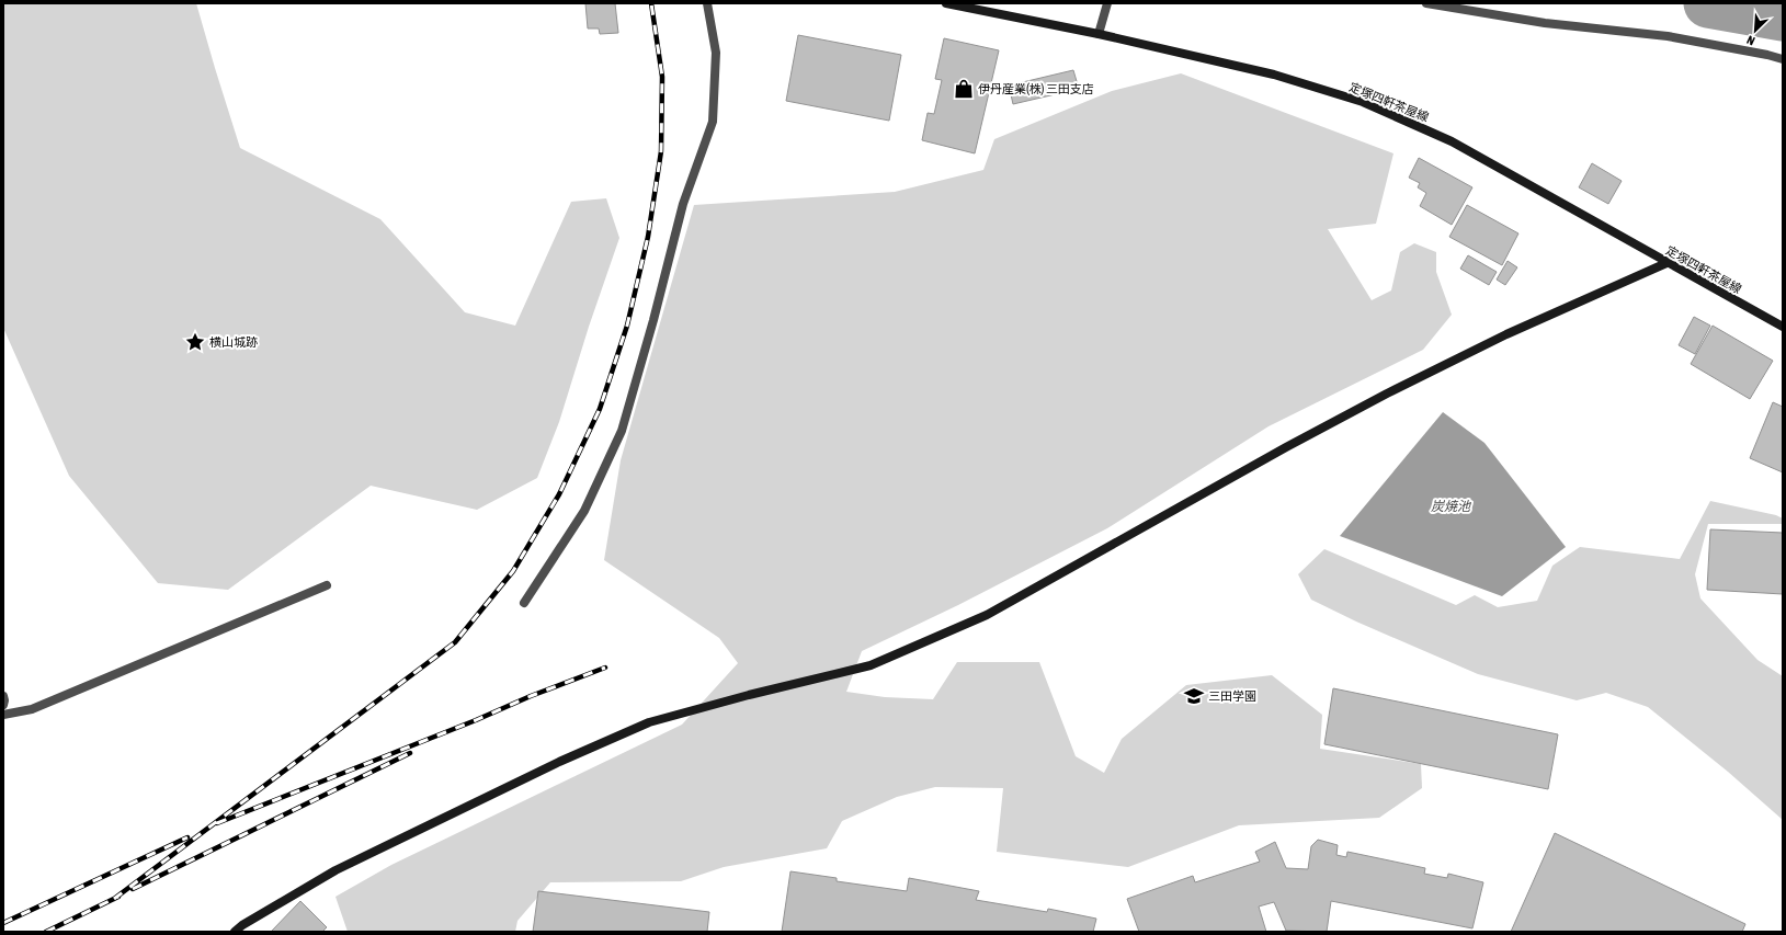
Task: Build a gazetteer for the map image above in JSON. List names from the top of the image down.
{
  "streets": {
    "street": ["定塚四軒茶屋線"]
  },
  "water": ["炭焼池"],
  "places": {
    "shop": ["伊丹産業(株) 三田支店"],
    "place": ["横山城跡"],
    "school or university": ["三田学園"]
  },
  "north": "bottom left"
}
